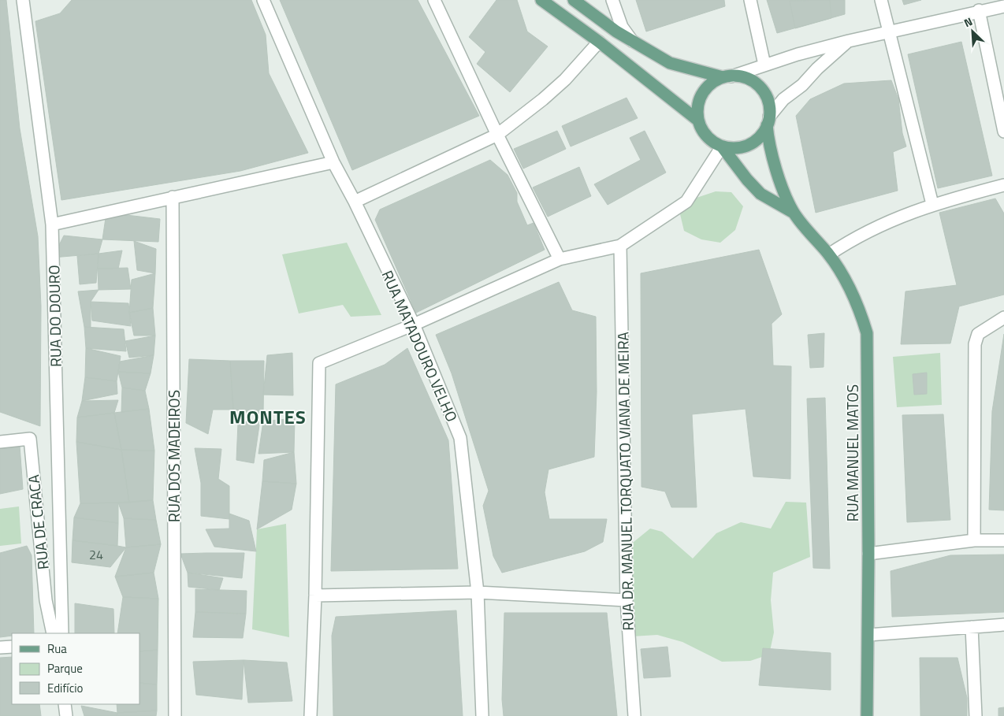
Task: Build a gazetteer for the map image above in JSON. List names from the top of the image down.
{
  "streets": {
    "main road": ["RUA MANUEL MATOS"],
    "street": [
      "RUA DO DOURO",
      "RUA MATADOURO VELHO",
      "RUA DOS MADEIROS",
      "RUA DR. MANUEL TORQUATO VIANA DE MEIRA",
      "RUA DE CRACA"
    ]
  },
  "districts": ["MONTES"],
  "house_numbers": ["24"],
  "legend": ["Rua", "Parque", "Edifício"],
  "north": "top left"
}
